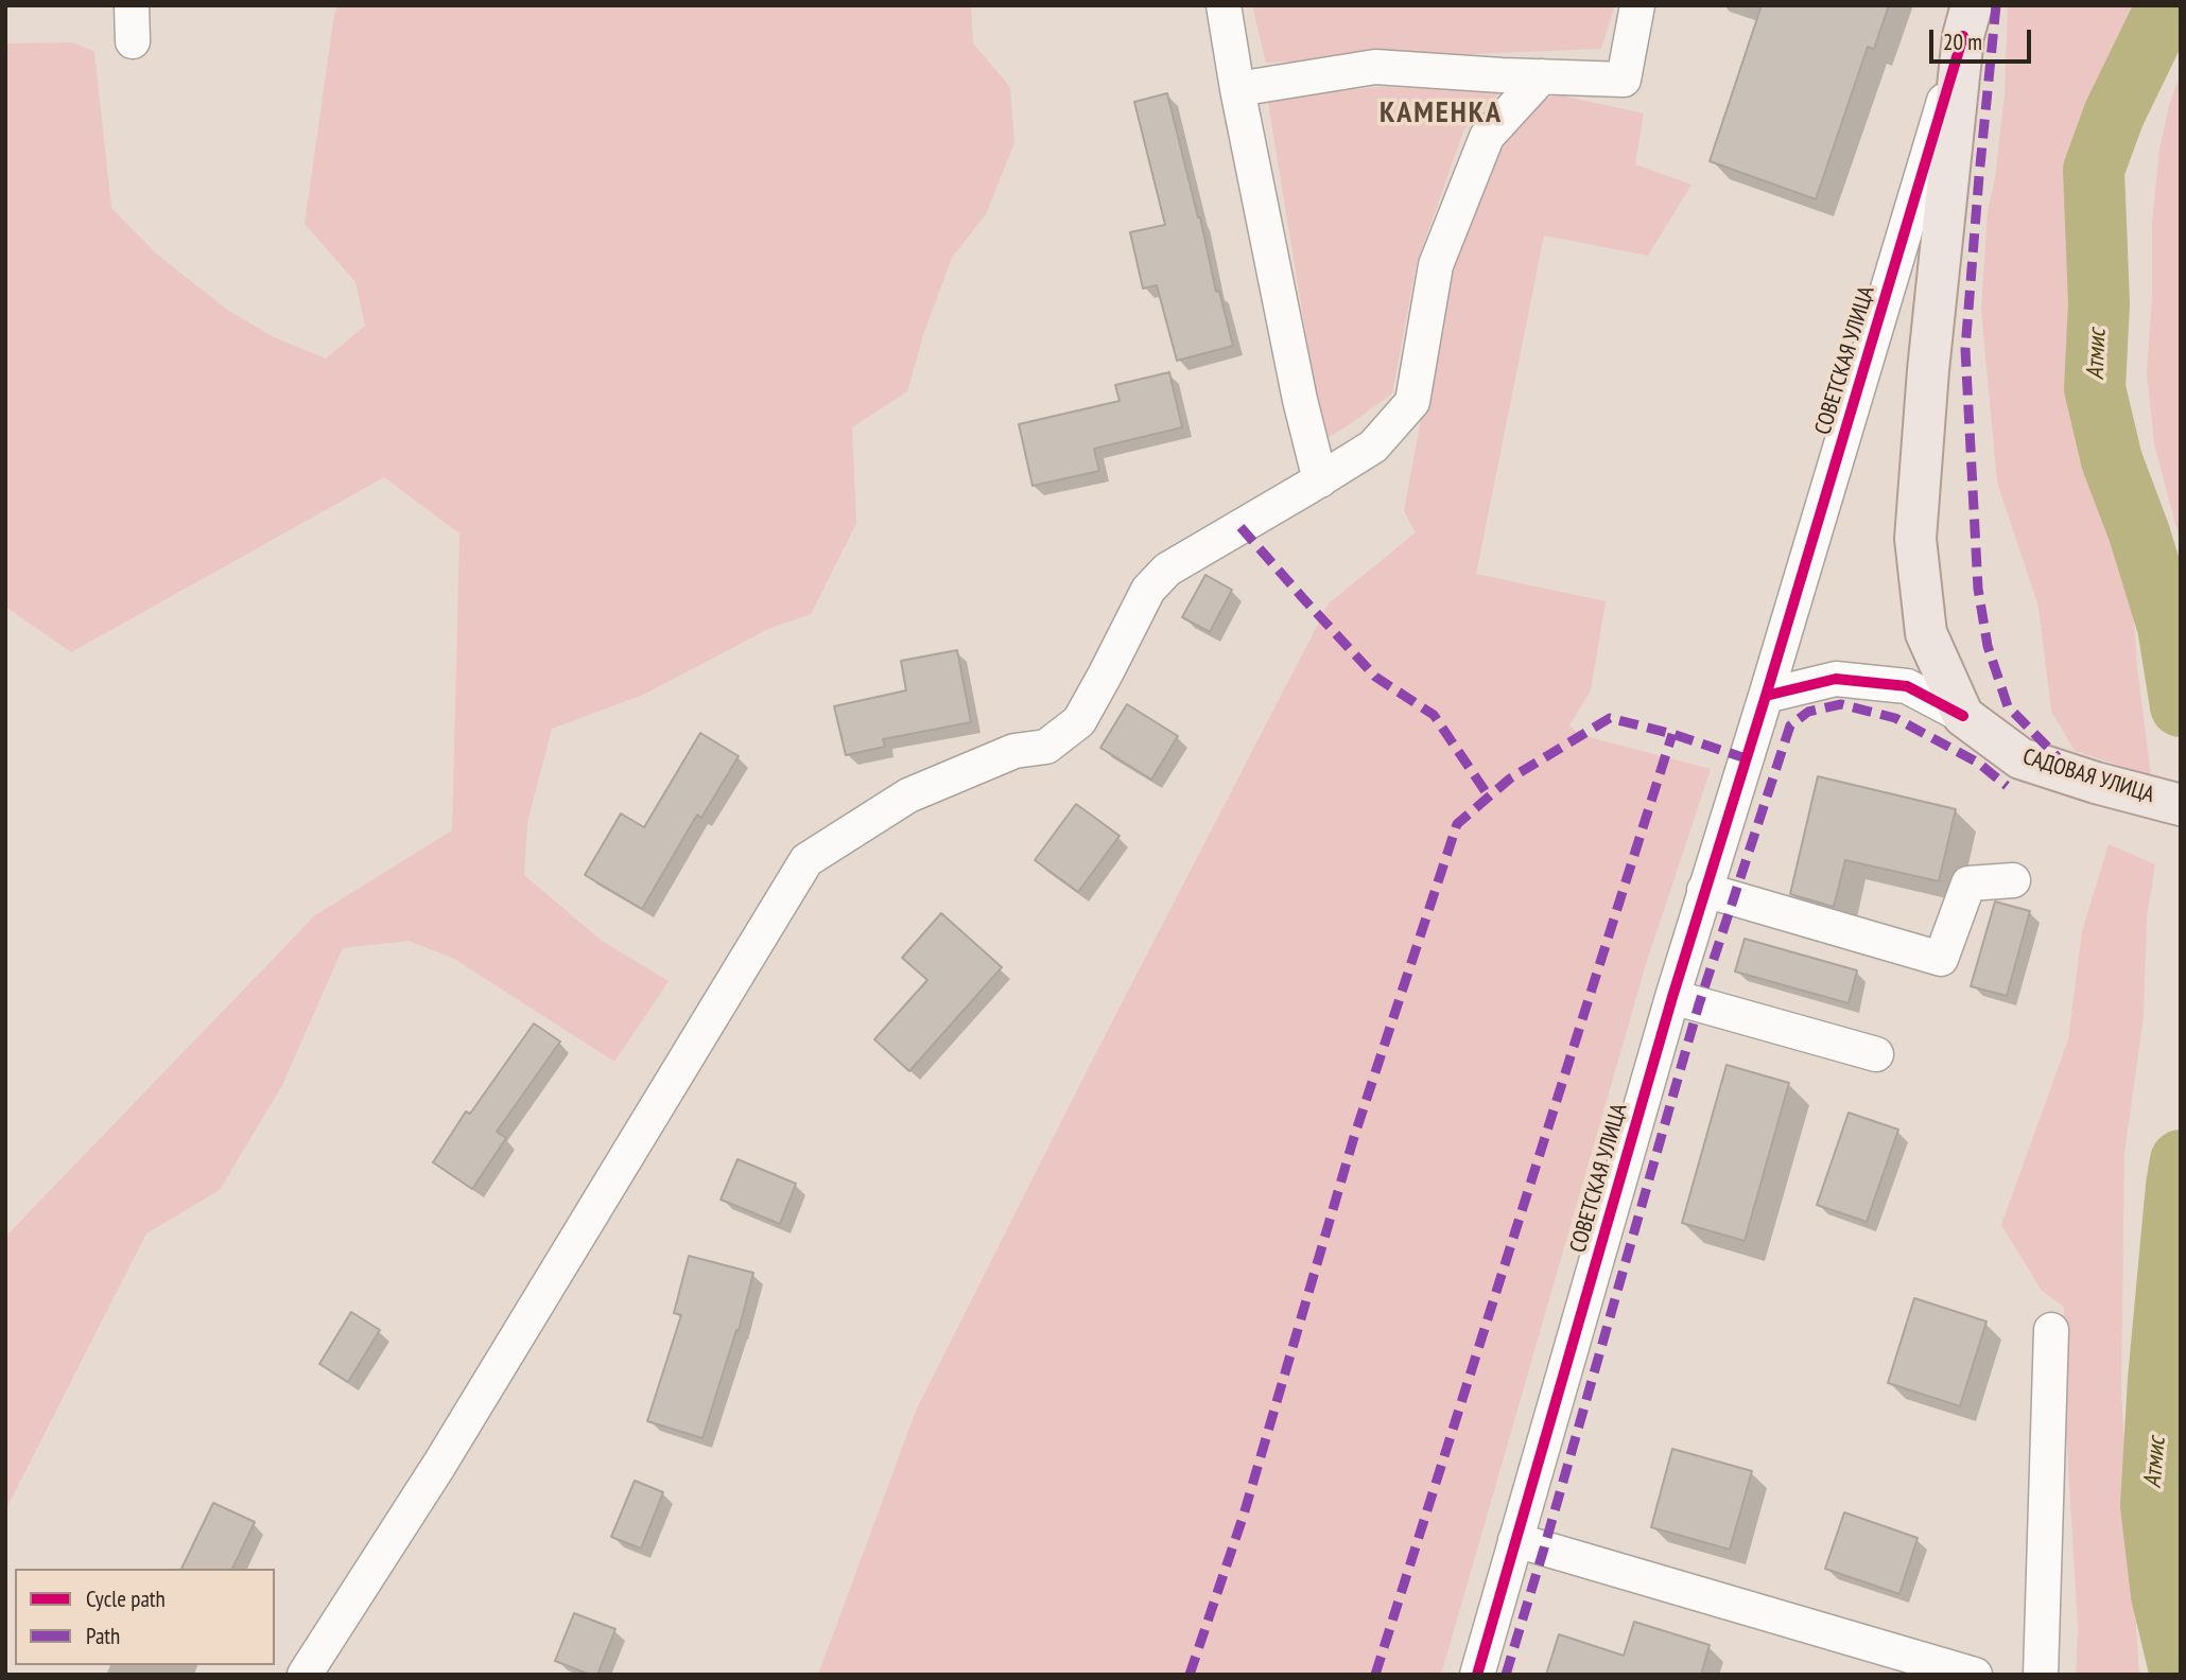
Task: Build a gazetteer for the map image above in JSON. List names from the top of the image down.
{
  "streets": {
    "main road": ["СОВЕТСКАЯ УЛИЦА", "САДОВАЯ УЛИЦА"]
  },
  "crossings": [
    ["СОВЕТСКАЯ УЛИЦА", "САДОВАЯ УЛИЦА"]
  ],
  "districts": ["КАМЕНКА"],
  "water": ["Атмис"],
  "legend": ["Cycle path", "Path"],
  "scale_bar": "20 m"
}
